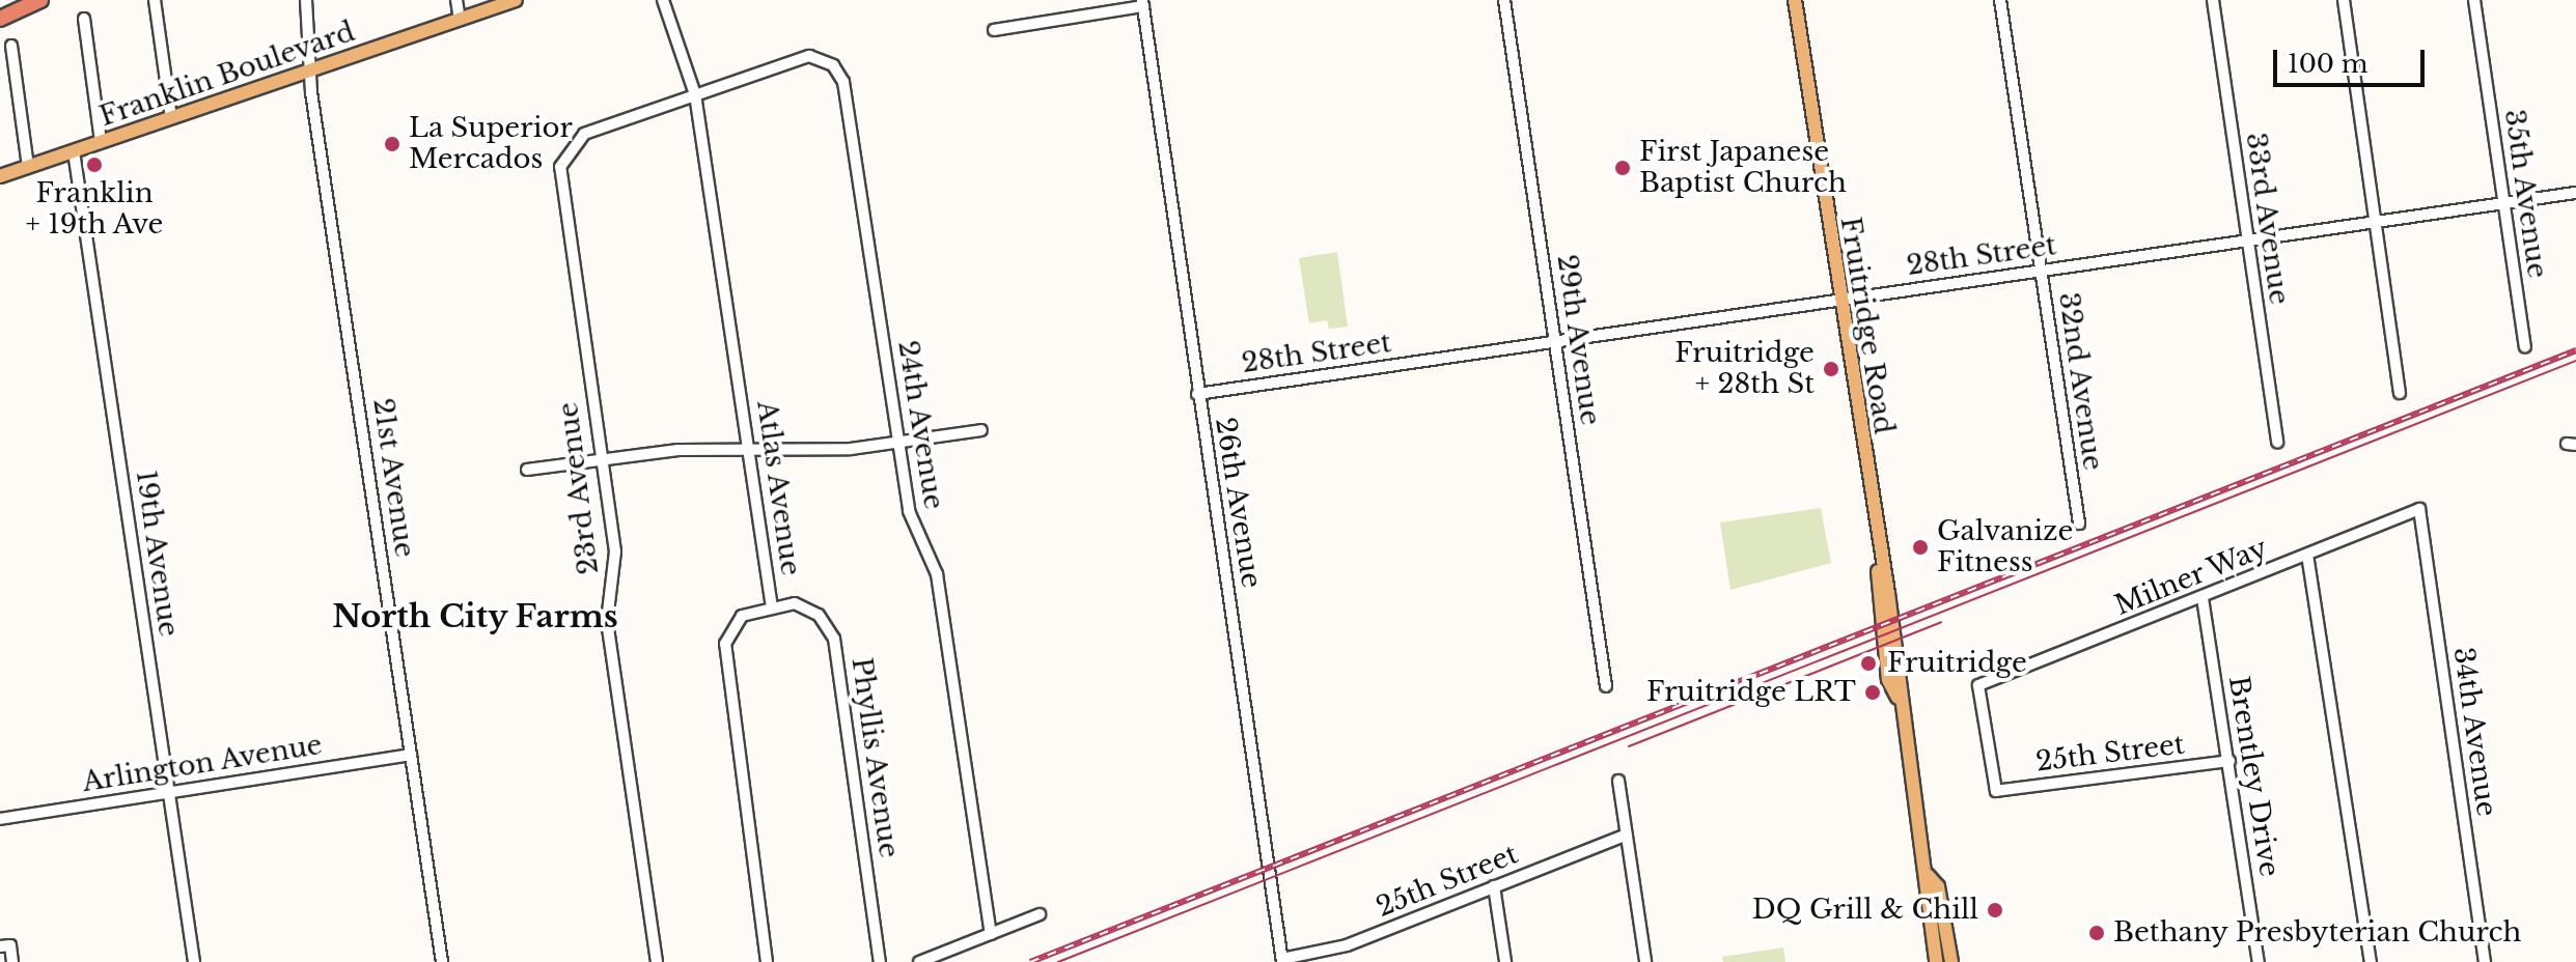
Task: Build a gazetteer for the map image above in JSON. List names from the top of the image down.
{
  "streets": {
    "main road": ["Franklin Boulevard", "Fruitridge Road"],
    "street": [
      "35th Avenue",
      "33rd Avenue",
      "28th Street",
      "29th Avenue",
      "32nd Avenue",
      "24th Avenue",
      "21st Avenue",
      "23rd Avenue",
      "Atlas Avenue",
      "26th Avenue",
      "19th Avenue",
      "Milner Way",
      "34th Avenue",
      "25th Street",
      "Phyllis Avenue",
      "Arlington Avenue",
      "Brentley Drive"
    ]
  },
  "crossings": [
    ["Franklin Boulevard", "21st Avenue"],
    ["Franklin Boulevard", "19th Avenue"],
    ["35th Avenue", "28th Street"],
    ["33rd Avenue", "28th Street"],
    ["28th Street", "Fruitridge Road"],
    ["28th Street", "29th Avenue"],
    ["28th Street", "32nd Avenue"],
    ["28th Street", "26th Avenue"],
    ["24th Avenue", "23rd Avenue"],
    ["24th Avenue", "Atlas Avenue"],
    ["21st Avenue", "Arlington Avenue"],
    ["23rd Avenue", "Atlas Avenue"],
    ["Atlas Avenue", "Phyllis Avenue"],
    ["26th Avenue", "25th Street"],
    ["19th Avenue", "Arlington Avenue"],
    ["Milner Way", "34th Avenue"],
    ["Milner Way", "25th Street"],
    ["Milner Way", "Brentley Drive"],
    ["25th Street", "Brentley Drive"]
  ],
  "districts": ["North City Farms"],
  "places": [
    "La Superior Mercados",
    "Franklin + 19th Ave",
    "First Japanese Baptist Church",
    "Fruitridge + 28th St",
    "Galvanize Fitness",
    "Fruitridge",
    "Fruitridge LRT",
    "DQ Grill & Chill",
    "Bethany Presbyterian Church"
  ],
  "scale_bar": "100 m"
}
